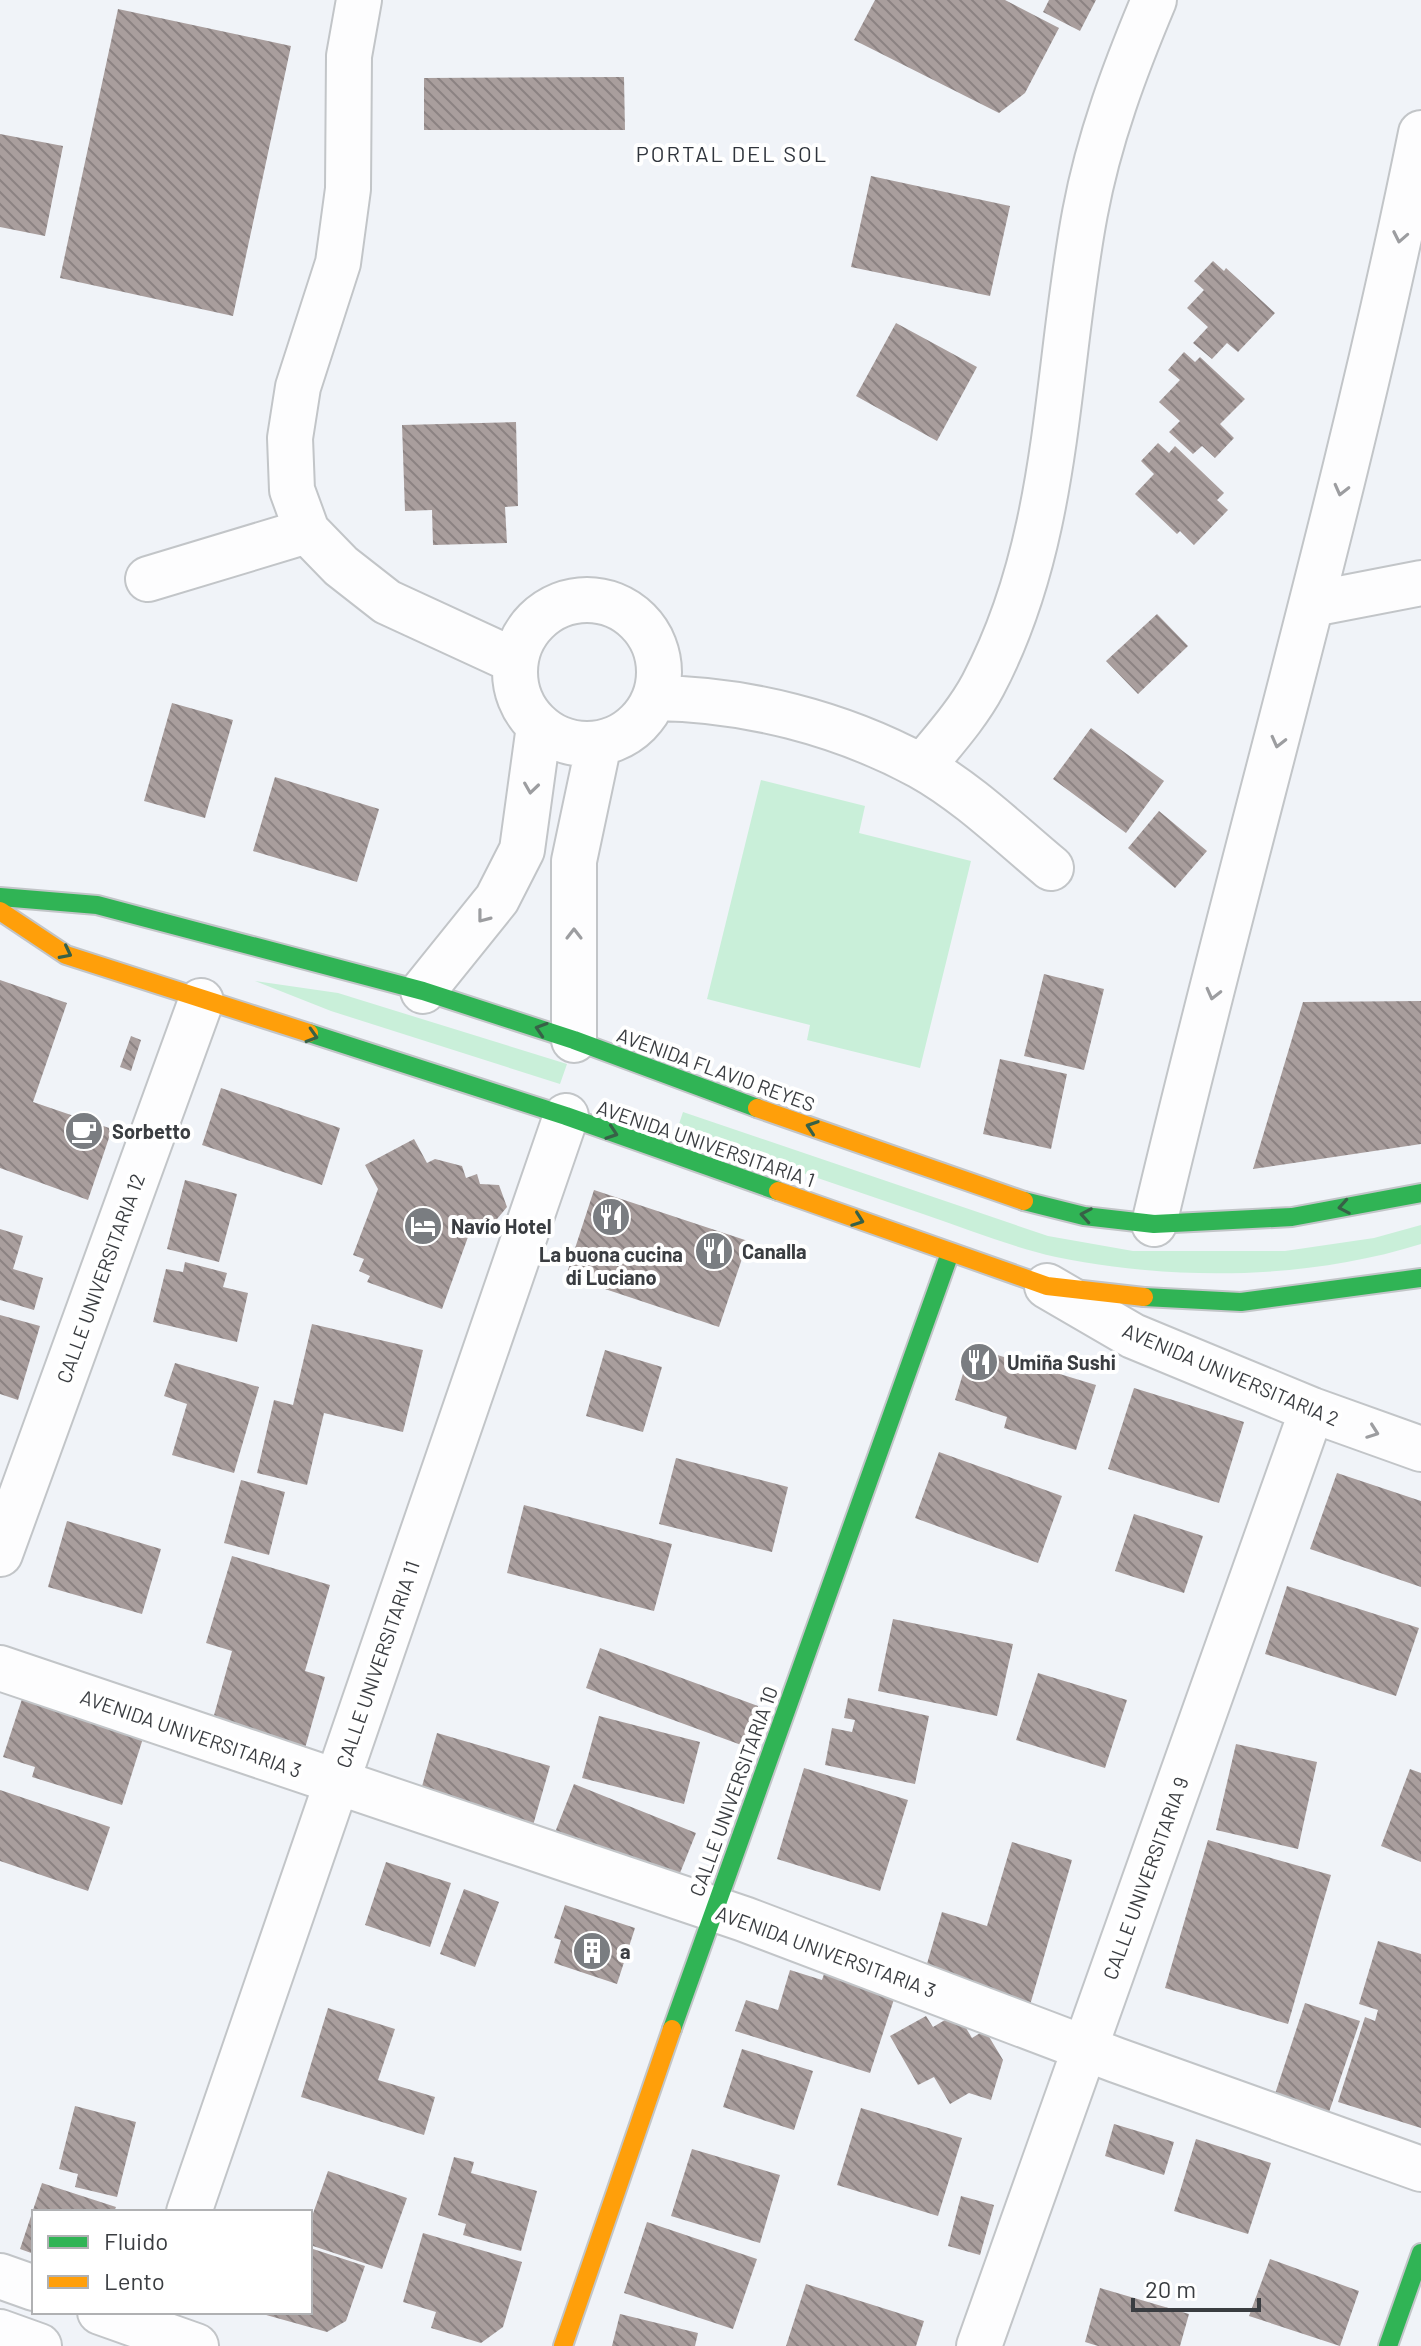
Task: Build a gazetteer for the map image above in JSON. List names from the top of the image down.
{
  "streets": {
    "main road": ["AVENIDA FLAVIO REYES", "AVENIDA UNIVERSITARIA 1", "CALLE UNIVERSITARIA 10"],
    "street": [
      "CALLE UNIVERSITARIA 12",
      "AVENIDA UNIVERSITARIA 2",
      "CALLE UNIVERSITARIA 11",
      "AVENIDA UNIVERSITARIA 3",
      "CALLE UNIVERSITARIA 9"
    ]
  },
  "crossings": [
    ["AVENIDA UNIVERSITARIA 1", "CALLE UNIVERSITARIA 12"],
    ["AVENIDA UNIVERSITARIA 1", "AVENIDA UNIVERSITARIA 2"],
    ["AVENIDA UNIVERSITARIA 1", "CALLE UNIVERSITARIA 11"],
    ["AVENIDA UNIVERSITARIA 1", "CALLE UNIVERSITARIA 10"],
    ["AVENIDA UNIVERSITARIA 2", "CALLE UNIVERSITARIA 9"],
    ["CALLE UNIVERSITARIA 11", "AVENIDA UNIVERSITARIA 3"],
    ["AVENIDA UNIVERSITARIA 3", "CALLE UNIVERSITARIA 10"],
    ["AVENIDA UNIVERSITARIA 3", "CALLE UNIVERSITARIA 9"]
  ],
  "one_way": ["AVENIDA FLAVIO REYES", "AVENIDA UNIVERSITARIA 1"],
  "districts": ["PORTAL DEL SOL"],
  "places": {
    "cafe": ["Sorbetto"],
    "restaurant": ["La buona cucina di Luciano", "Canalla", "Umiña Sushi"],
    "hotel": ["Navío Hotel"],
    "building": ["a"]
  },
  "legend": ["Fluido", "Lento"],
  "scale_bar": "20 m"
}
